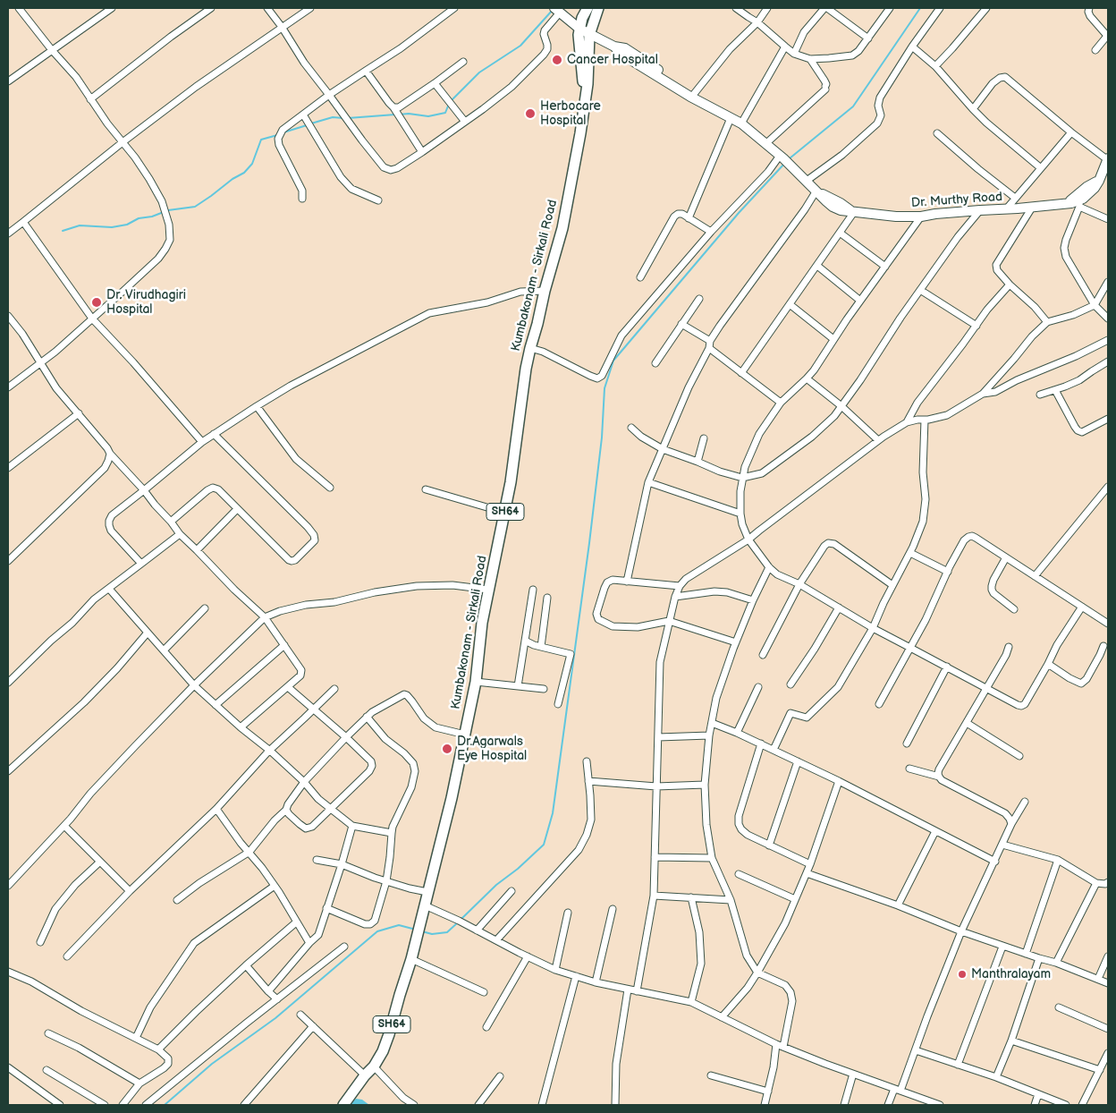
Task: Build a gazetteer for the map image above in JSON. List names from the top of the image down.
{
  "streets": {
    "main road": ["Dr. Murthy Road", "Kumbakonam - Sirkali Road", "SH64"]
  },
  "crossings": [
    ["Dr. Murthy Road", "Kumbakonam - Sirkali Road"]
  ],
  "places": [
    "Cancer Hospital",
    "Herbocare Hospital",
    "Dr. Virudhagiri Hospital",
    "Dr.Agarwals Eye Hospital",
    "Manthralayam"
  ]
}
